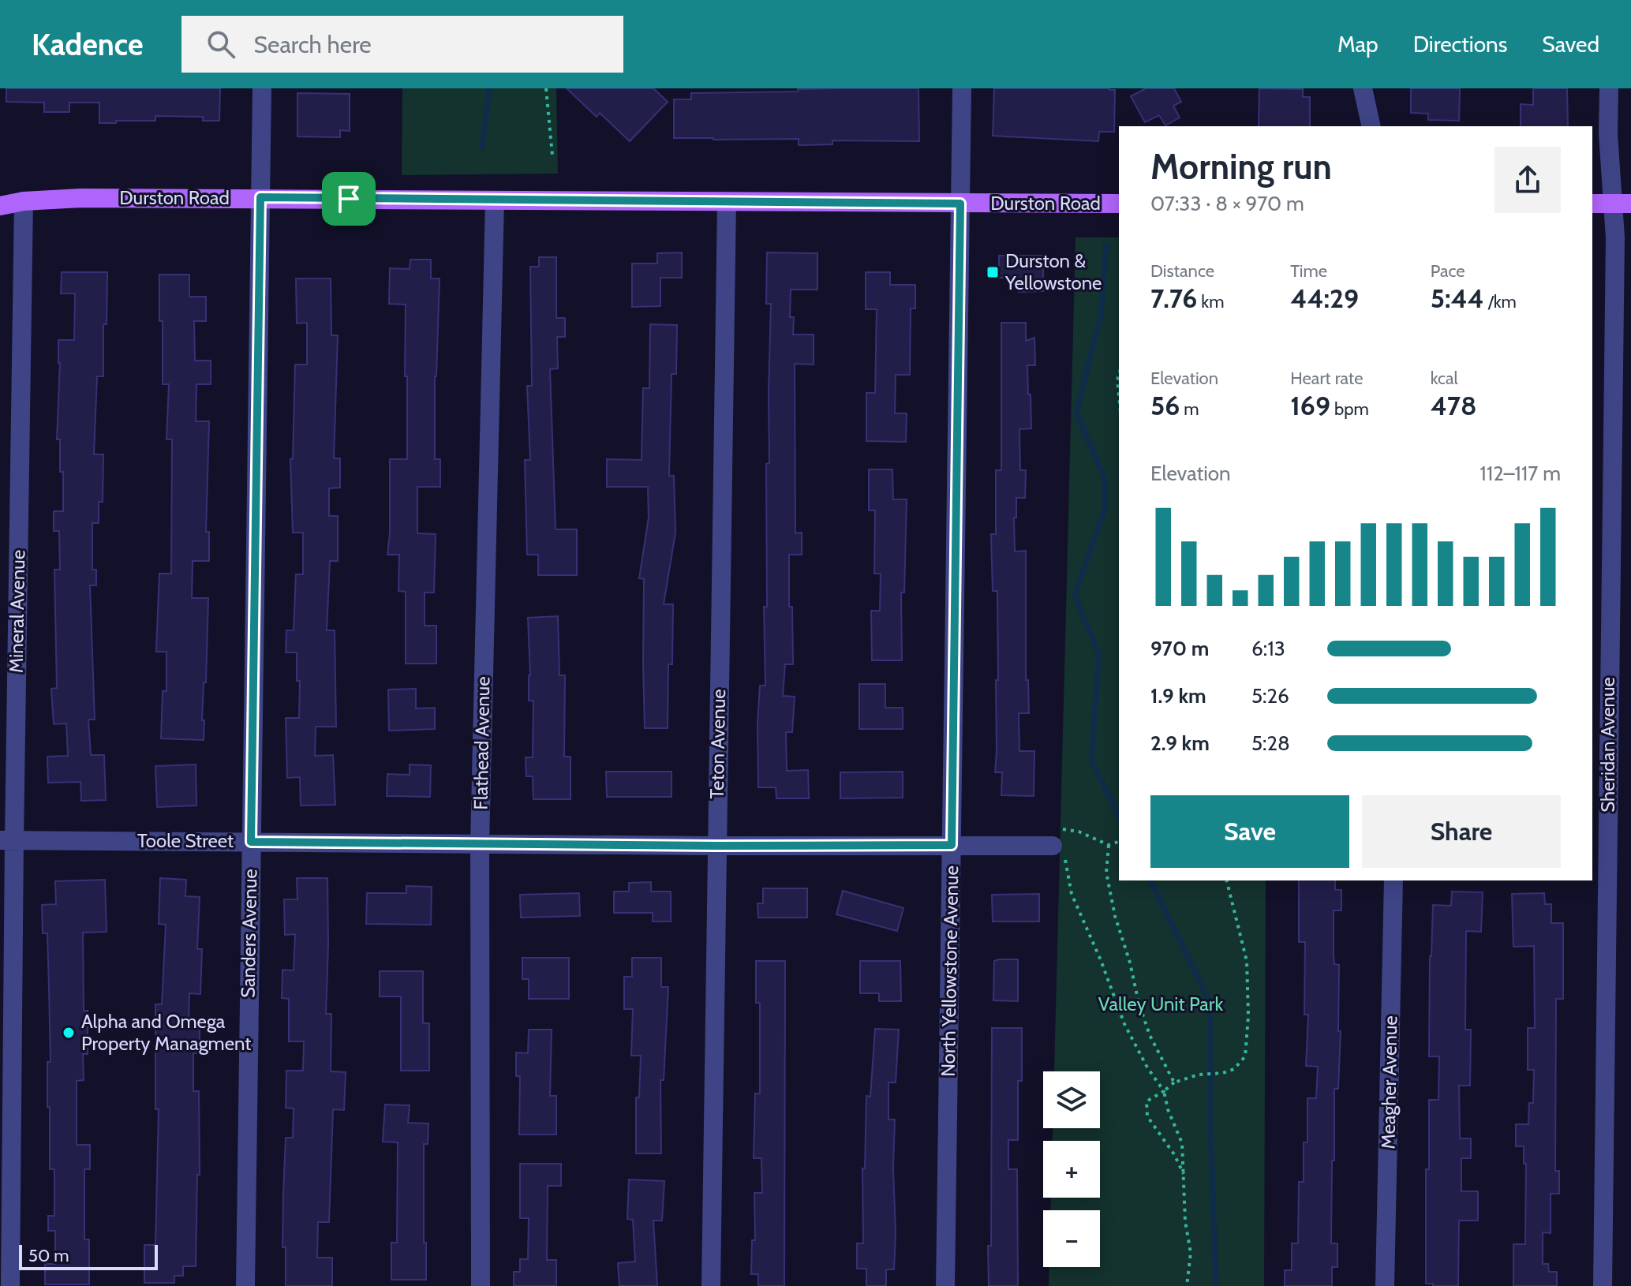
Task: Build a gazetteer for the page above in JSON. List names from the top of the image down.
{
  "streets": {
    "main road": ["Durston Road"],
    "street": [
      "Mineral Avenue",
      "Flathead Avenue",
      "Teton Avenue",
      "Sheridan Avenue",
      "Toole Street",
      "Sanders Avenue",
      "North Yellowstone Avenue",
      "Meagher Avenue"
    ]
  },
  "crossings": [
    ["Durston Road", "Mineral Avenue"],
    ["Durston Road", "Flathead Avenue"],
    ["Durston Road", "Teton Avenue"],
    ["Durston Road", "Sanders Avenue"],
    ["Durston Road", "North Yellowstone Avenue"],
    ["Mineral Avenue", "Toole Street"],
    ["Flathead Avenue", "Toole Street"],
    ["Teton Avenue", "Toole Street"],
    ["Toole Street", "Sanders Avenue"],
    ["Toole Street", "North Yellowstone Avenue"]
  ],
  "parks": ["Valley Unit Park"],
  "places": {
    "transit": ["Durston & Yellowstone"],
    "other": ["Alpha and Omega Property Managment"]
  },
  "scale_bar": "50 m",
  "page": {
    "header": "Kadence",
    "search": "Search here",
    "nav": ["Map", "Directions", "Saved"],
    "heading": ["Morning run", "07:33 · 8 × 970 m"],
    "stats": [
      ["Distance", "7.76 km"],
      ["Time", "44:29"],
      ["Pace", "5:44 /km"],
      ["Elevation", "56 m"],
      ["Heart rate", "169 bpm"],
      ["kcal", "478"]
    ],
    "chart": ["Elevation", "112–117 m"],
    "list": [
      {
        "name": "970 m",
        "note": "6:13"
      },
      {
        "name": "1.9 km",
        "note": "5:26"
      },
      {
        "name": "2.9 km",
        "note": "5:28"
      }
    ],
    "buttons": ["Save", "Share"],
    "map_buttons": ["+", "−"],
    "scale": "50 m"
  }
}
